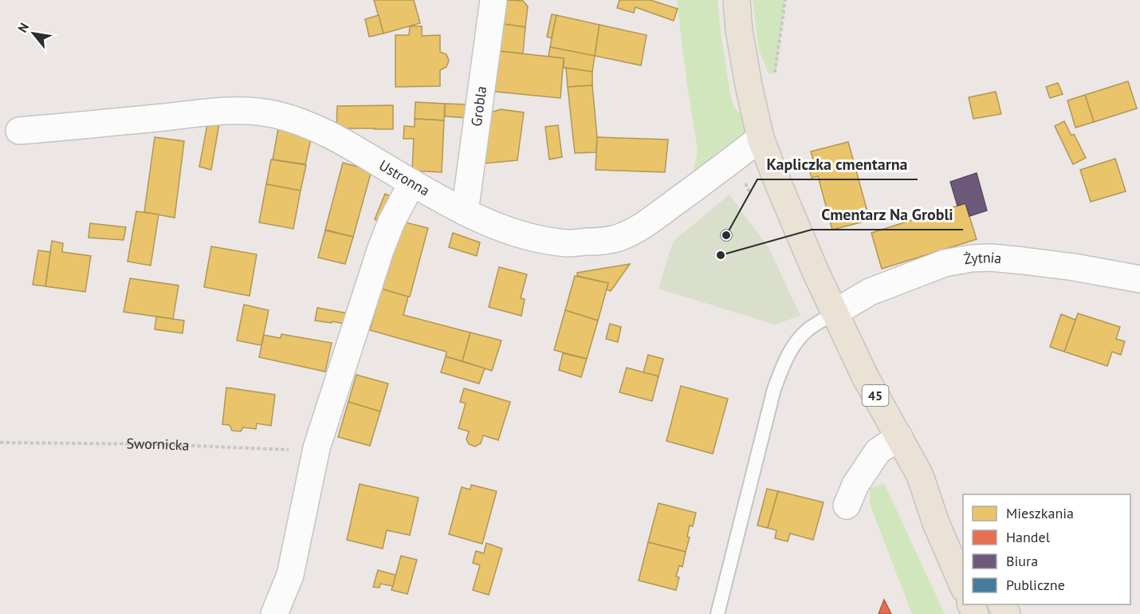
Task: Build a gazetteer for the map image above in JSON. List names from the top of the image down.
{
  "streets": {
    "main road": ["45"],
    "street": ["Grobla", "Ustronna", "Żytnia"],
    "path": ["Swornicka"]
  },
  "crossings": [
    ["Grobla", "Ustronna"],
    ["Ustronna", "45"],
    ["Żytnia", "45"]
  ],
  "places": ["Kapliczka cmentarna", "Cmentarz Na Grobli"],
  "legend": [
    "Mieszkania",
    "Handel",
    "Biura",
    "Publiczne"
  ],
  "north": "top left"
}
